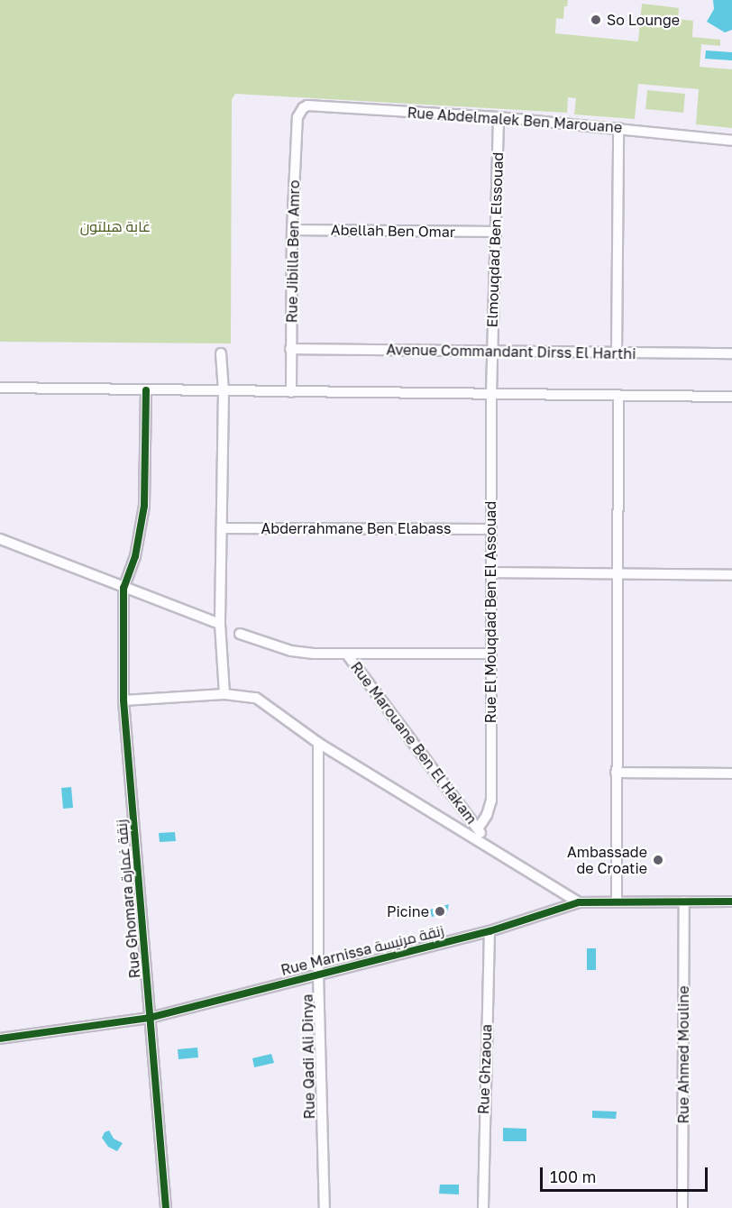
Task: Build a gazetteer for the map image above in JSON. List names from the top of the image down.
{
  "streets": {
    "street": [
      "Rue Abdelmalek Ben Marouane",
      "Abellah Ben Omar",
      "Elmouqdad Ben Elssouad",
      "Rue Jibilla Ben Amro",
      "Avenue Commandant Dirss El Harthi",
      "Abderrahmane Ben Elabass",
      "Rue El Mouqdad Ben El Assouad",
      "Rue Marouane Ben El Hakam",
      "Rue Ghomara زنقة غمارة",
      "Rue Marnissa زنقة مرنيسة",
      "Rue Ahmed Mouline",
      "Rue Qadi Ali Dinya",
      "Rue Ghzaoua"
    ]
  },
  "crossings": [
    ["Rue Abdelmalek Ben Marouane", "Elmouqdad Ben Elssouad"],
    ["Rue Abdelmalek Ben Marouane", "Rue Jibilla Ben Amro"],
    ["Abellah Ben Omar", "Elmouqdad Ben Elssouad"],
    ["Abellah Ben Omar", "Rue Jibilla Ben Amro"],
    ["Elmouqdad Ben Elssouad", "Avenue Commandant Dirss El Harthi"],
    ["Elmouqdad Ben Elssouad", "Rue El Mouqdad Ben El Assouad"],
    ["Rue Jibilla Ben Amro", "Avenue Commandant Dirss El Harthi"],
    ["Abderrahmane Ben Elabass", "Rue El Mouqdad Ben El Assouad"],
    ["Rue El Mouqdad Ben El Assouad", "Rue Marouane Ben El Hakam"],
    ["Rue Ghomara زنقة غمارة", "Rue Marnissa زنقة مرنيسة"],
    ["Rue Marnissa زنقة مرنيسة", "Rue Ahmed Mouline"],
    ["Rue Marnissa زنقة مرنيسة", "Rue Qadi Ali Dinya"],
    ["Rue Marnissa زنقة مرنيسة", "Rue Ghzaoua"]
  ],
  "parks": ["غابة هيلتون"],
  "places": ["So Lounge", "Ambassade de Croatie", "Picine"],
  "scale_bar": "100 m"
}
